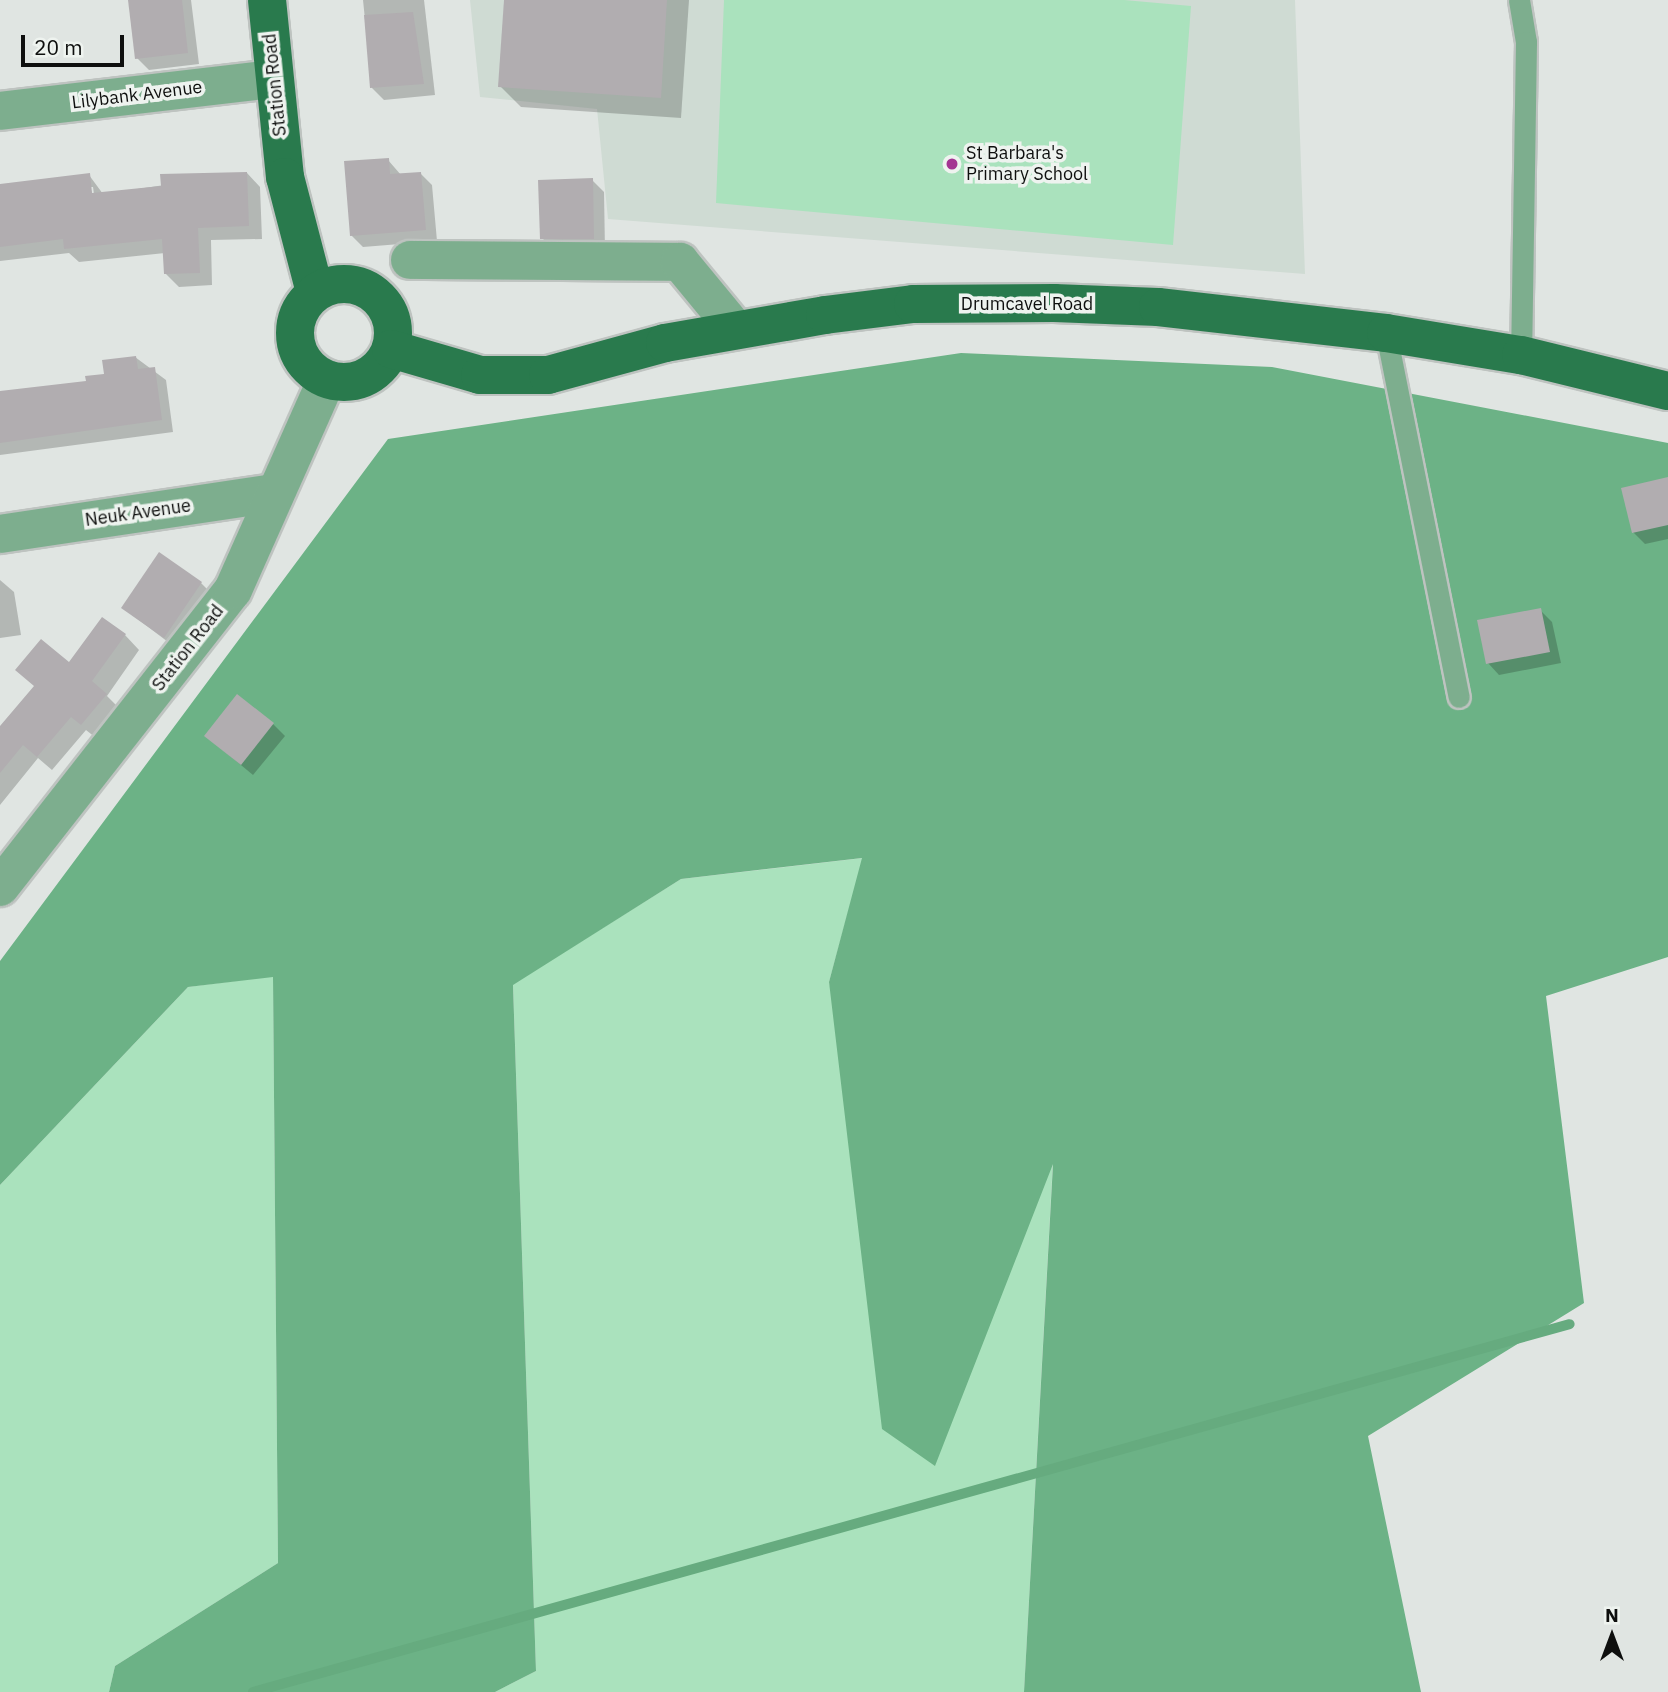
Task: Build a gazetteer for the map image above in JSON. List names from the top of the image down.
{
  "streets": {
    "main road": ["Station Road", "Drumcavel Road"],
    "street": ["Lilybank Avenue", "Neuk Avenue"]
  },
  "crossings": [
    ["Station Road", "Lilybank Avenue"],
    ["Station Road", "Drumcavel Road"],
    ["Station Road", "Neuk Avenue"]
  ],
  "places": ["St Barbara's Primary School"],
  "scale_bar": "20 m",
  "north": "top"
}
